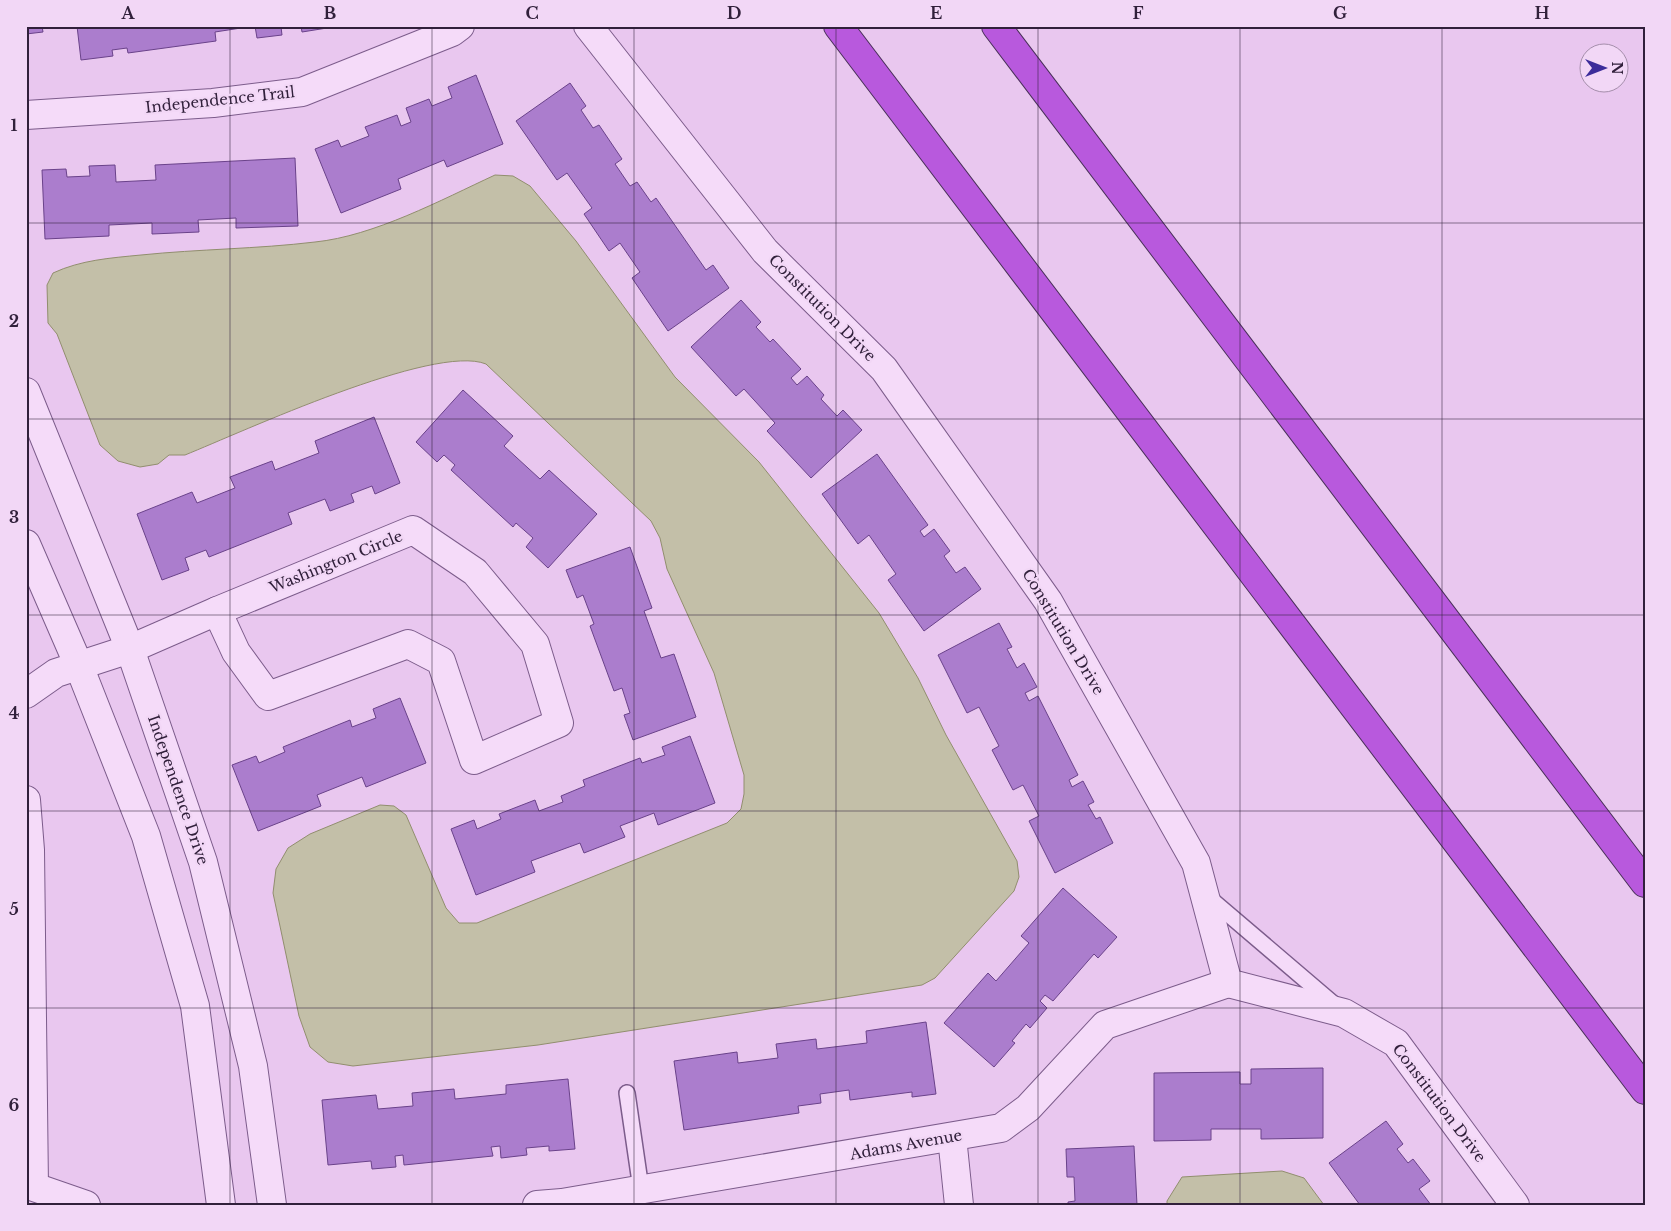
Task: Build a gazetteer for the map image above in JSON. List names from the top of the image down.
{
  "streets": {
    "street": [
      "Independence Trail",
      "Constitution Drive",
      "Washington Circle",
      "Independence Drive",
      "Adams Avenue"
    ]
  },
  "crossings": [
    ["Constitution Drive", "Adams Avenue"]
  ],
  "north": "right",
  "grid": {
    "columns": [
      "A",
      "B",
      "C",
      "D",
      "E",
      "F",
      "G",
      "H"
    ],
    "rows": [
      "1",
      "2",
      "3",
      "4",
      "5",
      "6"
    ]
  }
}
